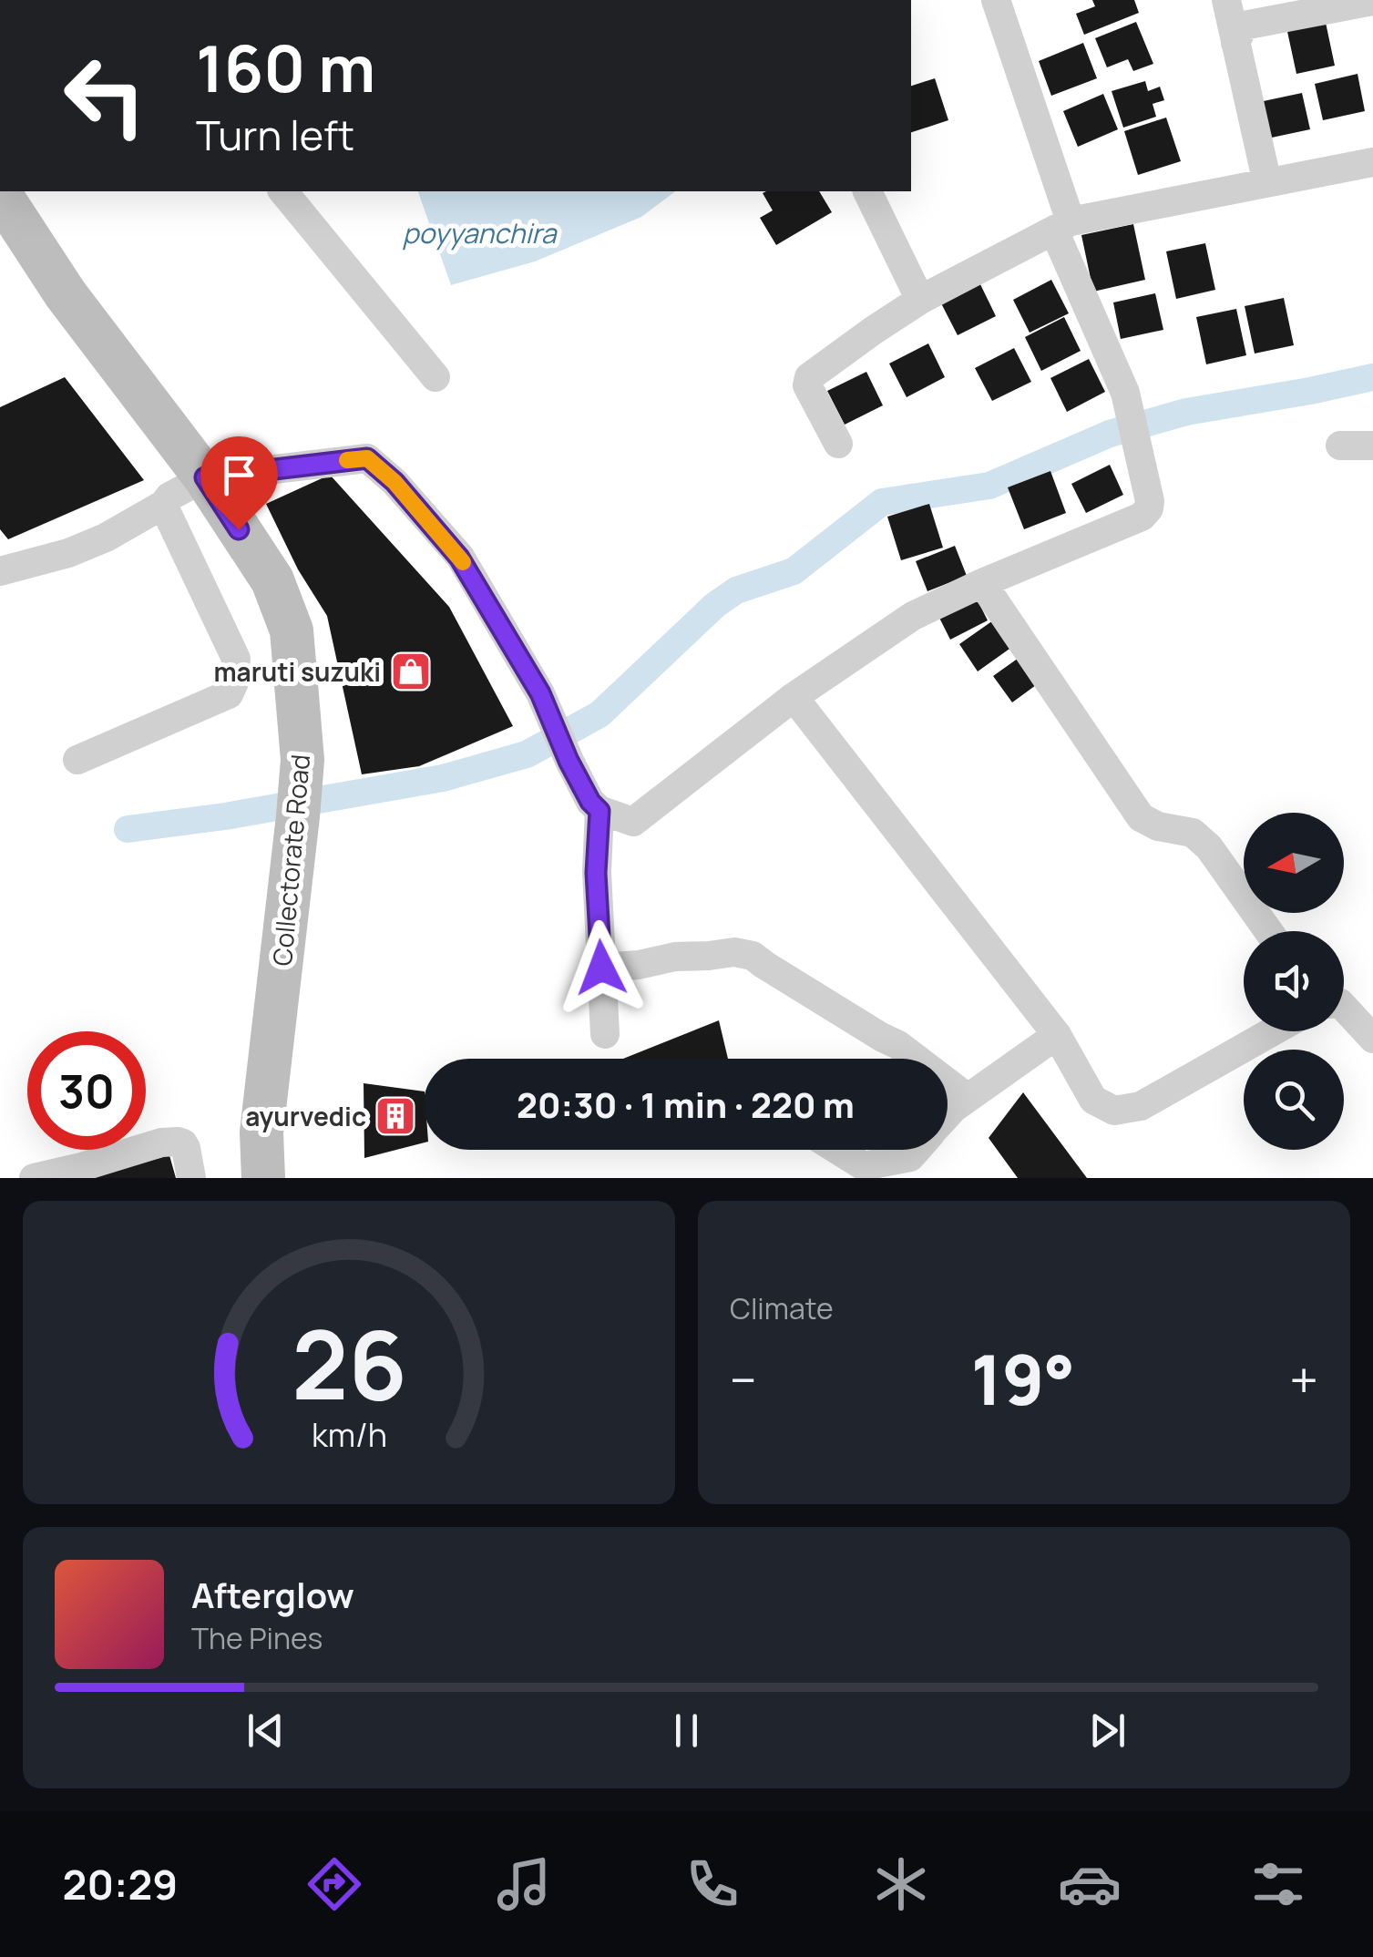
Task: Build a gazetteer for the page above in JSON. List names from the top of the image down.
{
  "streets": {
    "main road": ["Collectorate Road"]
  },
  "water": ["poyyanchira"],
  "places": {
    "shop": ["maruti suzuki"],
    "building": ["ayurvedic"]
  },
  "north": "left",
  "page": {
    "turn": ["160 m", "Turn left"],
    "limit": "30",
    "trip": "20:30 · 1 min · 220 m",
    "tile": "Climate",
    "heat": ["−", "19°", "+"],
    "song": ["Afterglow", "The Pines"],
    "tabs": "20:29",
    "gauge": ["26", "km/h"]
  }
}
